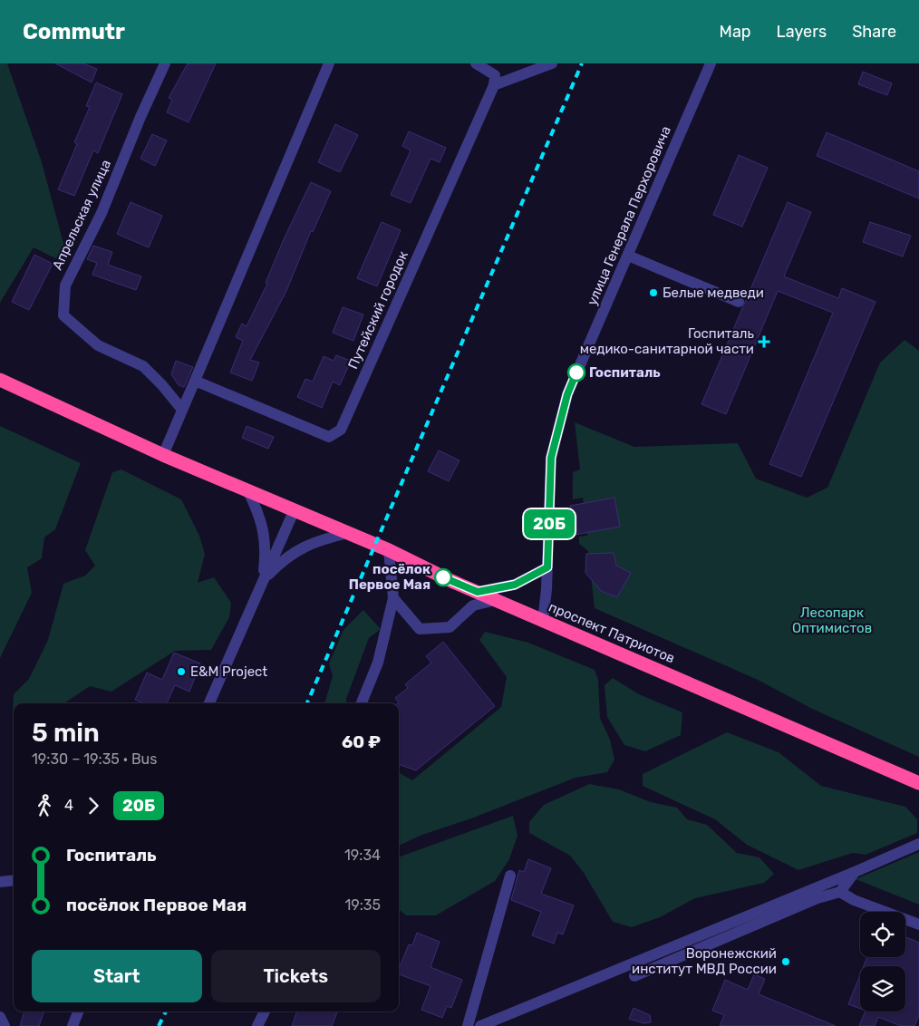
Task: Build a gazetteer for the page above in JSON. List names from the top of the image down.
{
  "streets": {
    "highway": ["проспект Патриотов"],
    "street": ["Апрельская улица", "улица Генерала Перхоровича", "Путейский городок"]
  },
  "crossings": [
    ["улица Генерала Перхоровича", "проспект Патриотов"]
  ],
  "parks": ["Лесопарк Оптимистов"],
  "places": {
    "other": [
      "Белые медведи",
      "Госпиталь",
      "посёлок Первое Мая",
      "E&M Project",
      "Воронежский институт МВД России"
    ],
    "health": ["Госпиталь медико-санитарной части"]
  },
  "lines": ["bus line 20Б"],
  "page": {
    "header": "Commutr",
    "nav": ["Map", "Layers", "Share"],
    "on_map": "20Б",
    "heading": ["5 min", "19:30 – 19:35 · Bus", "60 ₽"],
    "legs": ["4", "20Б"],
    "list": [
      {
        "name": "Госпиталь",
        "value": "19:34"
      },
      {
        "name": "посёлок Первое Мая",
        "value": "19:35"
      }
    ],
    "buttons": ["Start", "Tickets"]
  }
}
